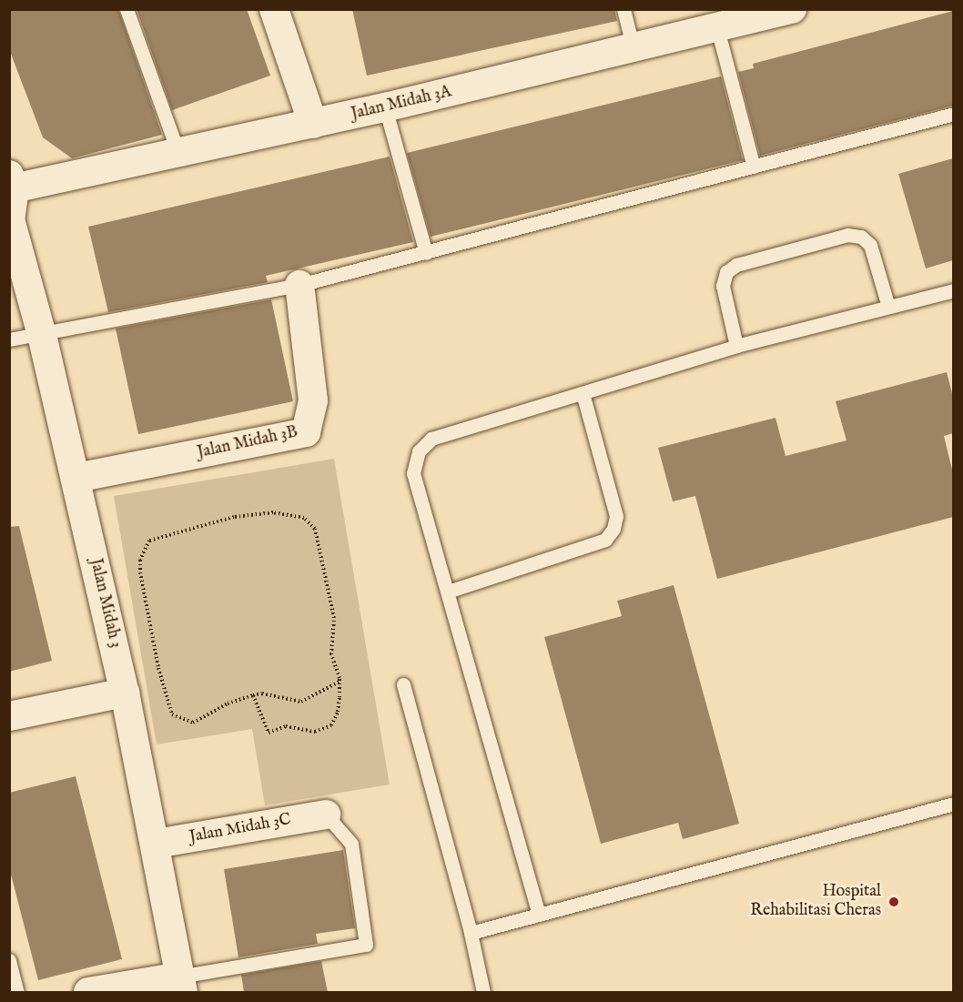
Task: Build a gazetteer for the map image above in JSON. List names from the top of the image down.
{
  "streets": {
    "street": [
      "Jalan Midah 3A",
      "Jalan Midah 3B",
      "Jalan Midah 3",
      "Jalan Midah 3C"
    ]
  },
  "crossings": [
    ["Jalan Midah 3A", "Jalan Midah 3"],
    ["Jalan Midah 3B", "Jalan Midah 3"],
    ["Jalan Midah 3", "Jalan Midah 3C"]
  ],
  "places": ["Hospital Rehabilitasi Cheras"]
}
